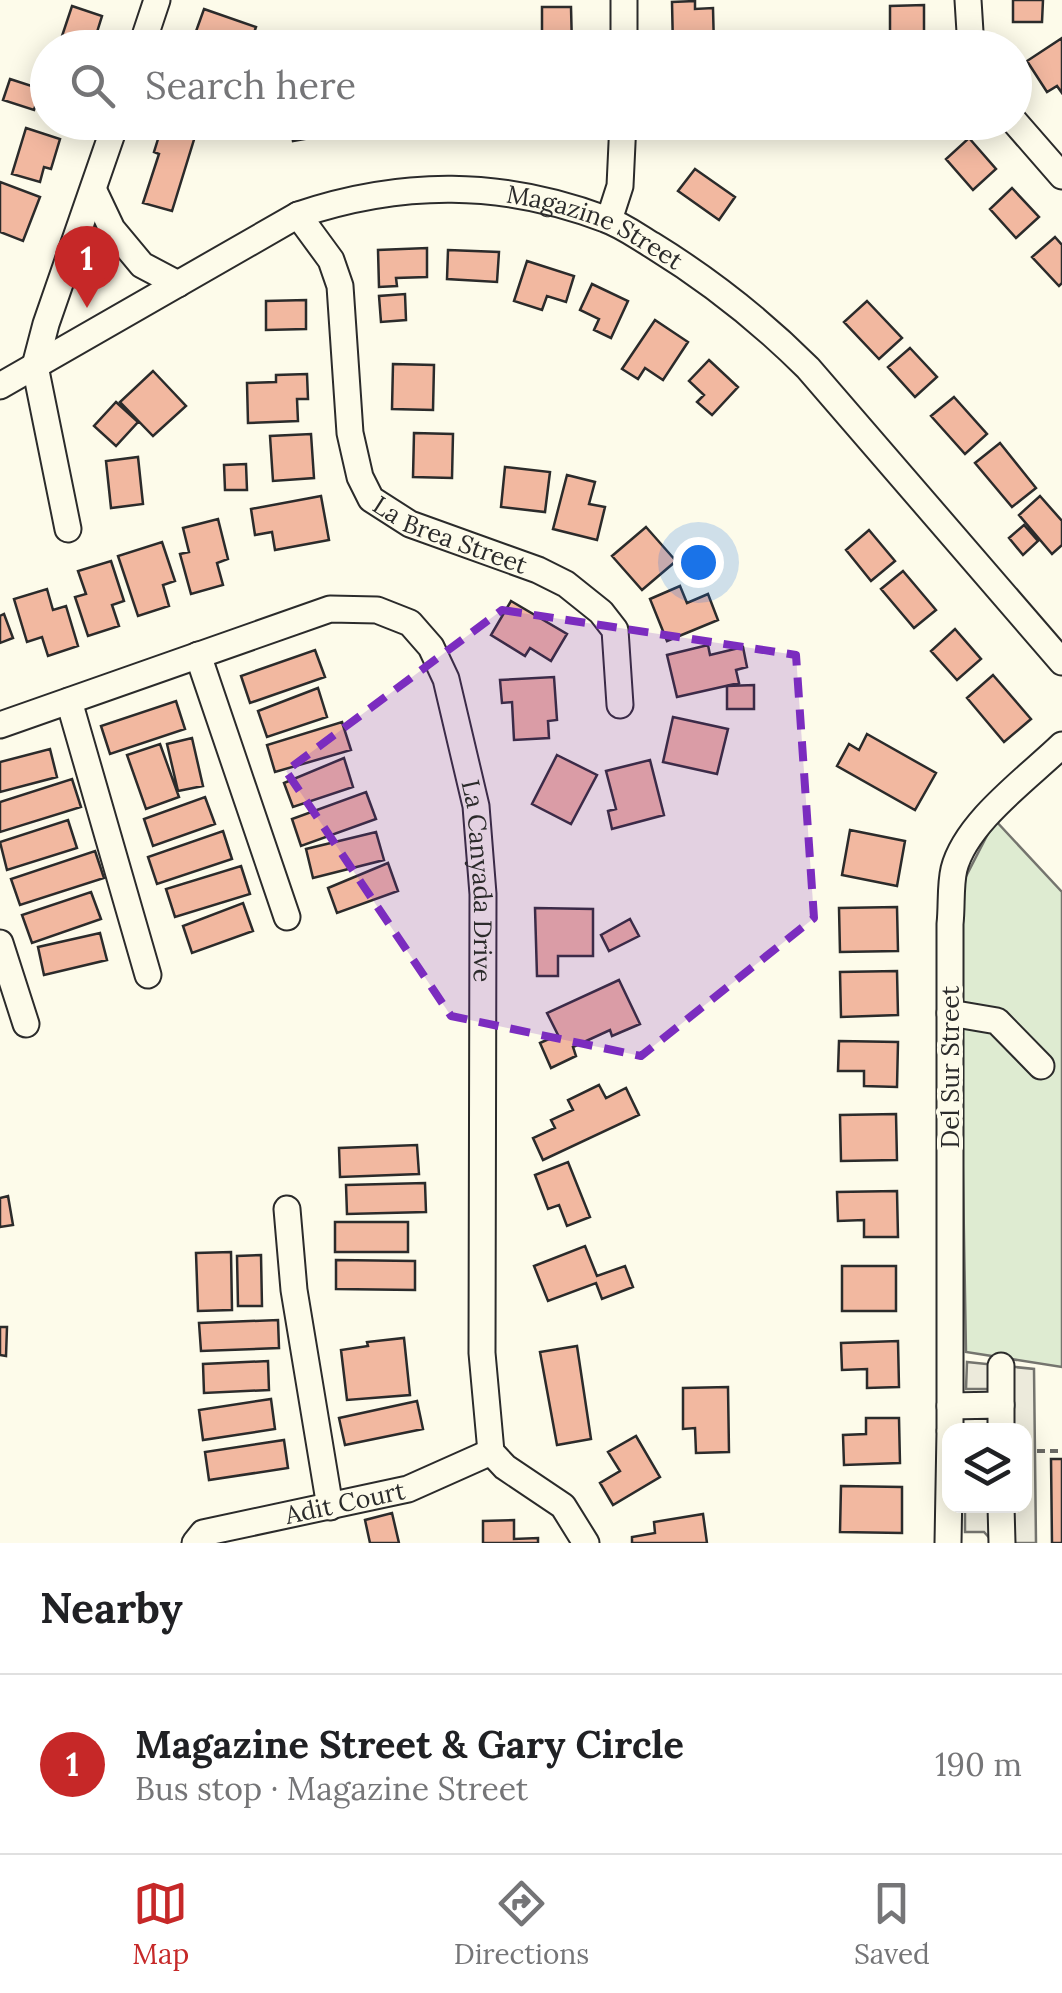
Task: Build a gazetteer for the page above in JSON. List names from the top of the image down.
{
  "streets": {
    "street": [
      "Magazine Street",
      "La Brea Street",
      "La Canyada Drive",
      "Del Sur Street",
      "Adit Court"
    ]
  },
  "crossings": [
    ["Magazine Street", "La Brea Street"],
    ["La Canyada Drive", "Adit Court"]
  ],
  "page": {
    "search": "Search here",
    "pins": "1",
    "heading": "Nearby",
    "list": [
      {
        "mark": "1",
        "name": "Magazine Street & Gary Circle",
        "note": "Bus stop · Magazine Street",
        "value": "190 m"
      }
    ],
    "nav": ["Map", "Directions", "Saved"]
  }
}
